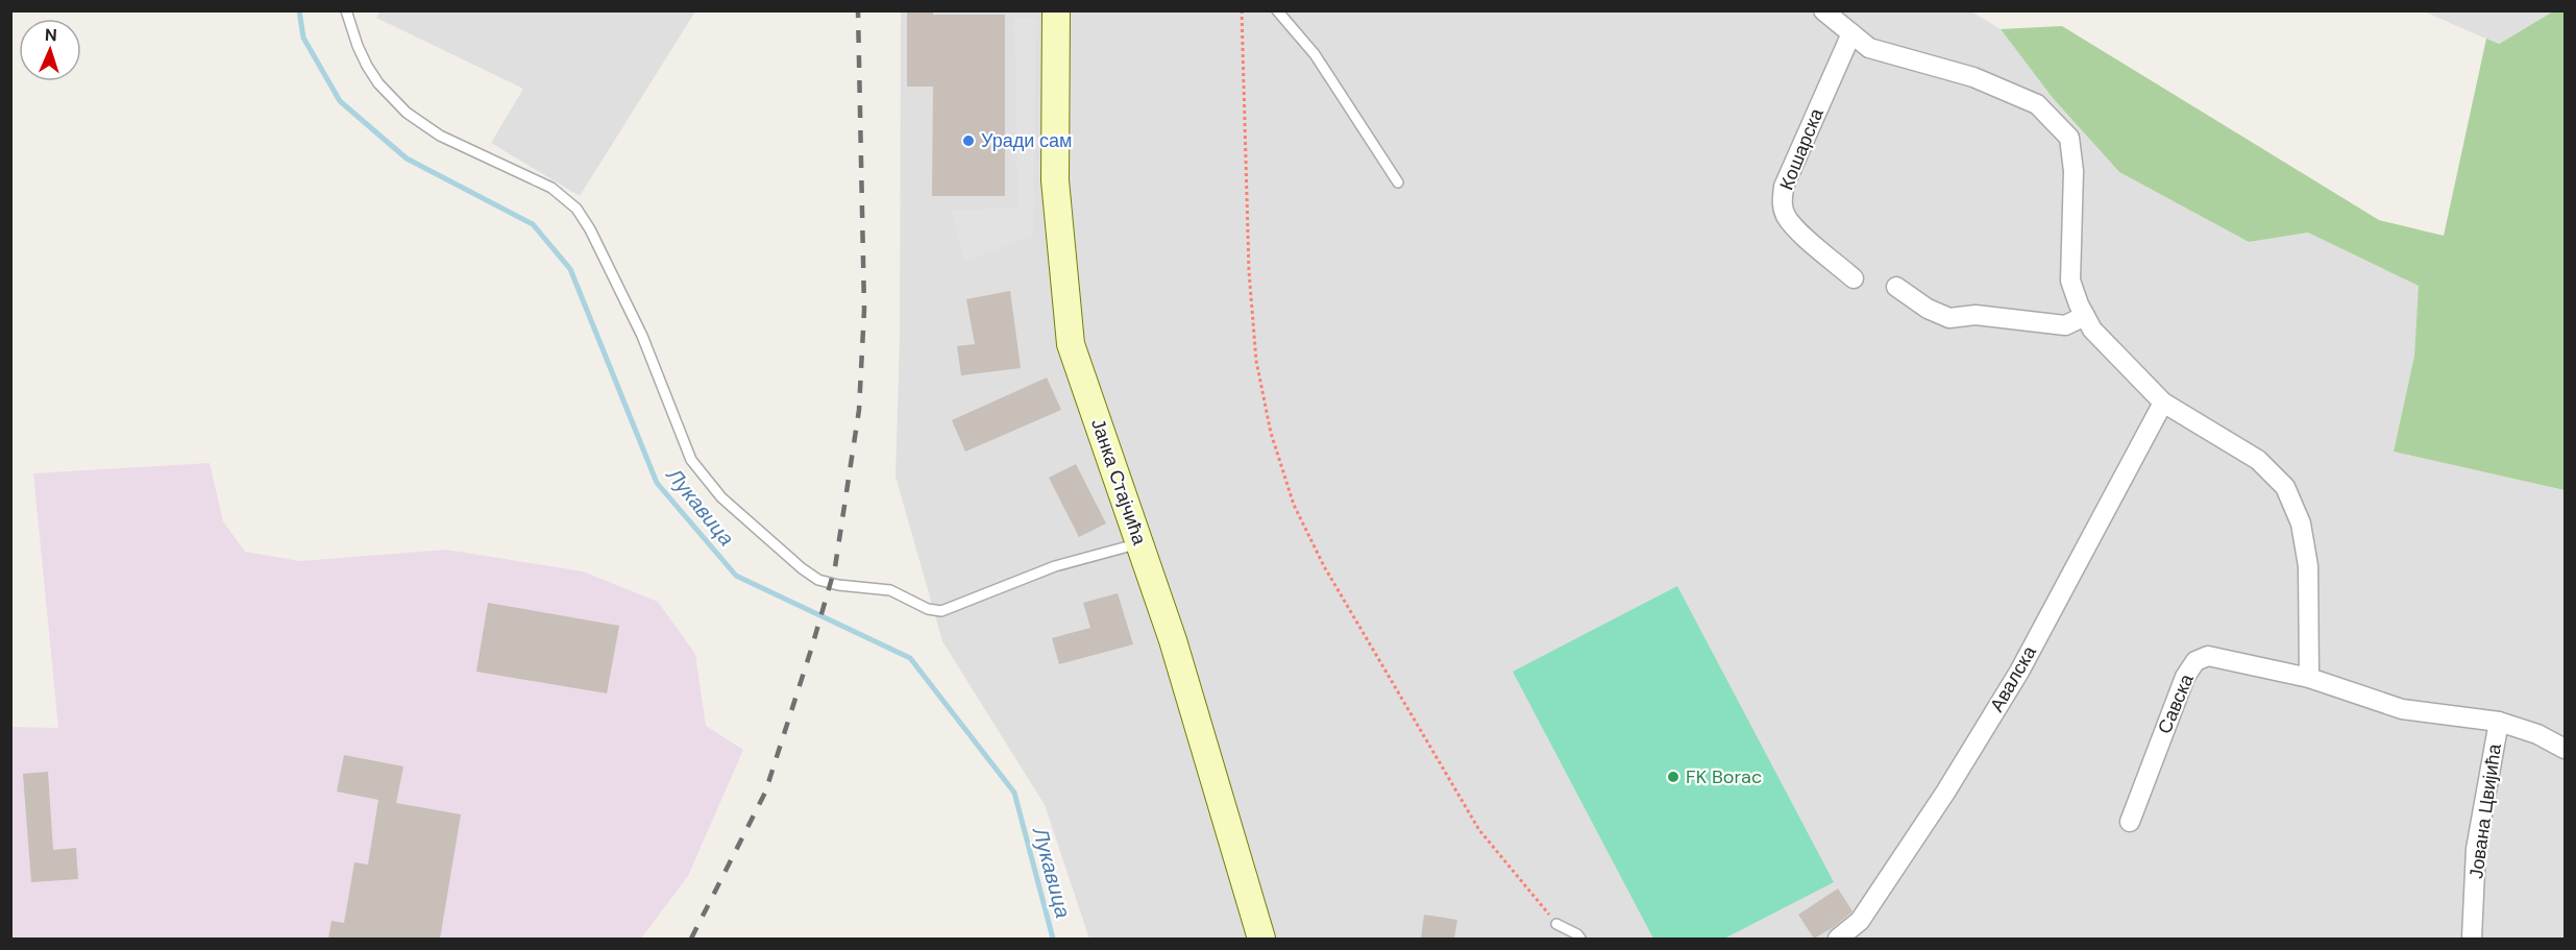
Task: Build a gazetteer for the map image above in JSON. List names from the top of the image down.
{
  "streets": {
    "street": [
      "Кошарска",
      "Јанка Стајчића",
      "Авалска",
      "Савска",
      "Јована Цвијића"
    ]
  },
  "crossings": [
    ["Савска", "Јована Цвијића"]
  ],
  "water": ["Лукавица"],
  "places": ["Уради сам", "FK Borac"],
  "north": "top"
}
